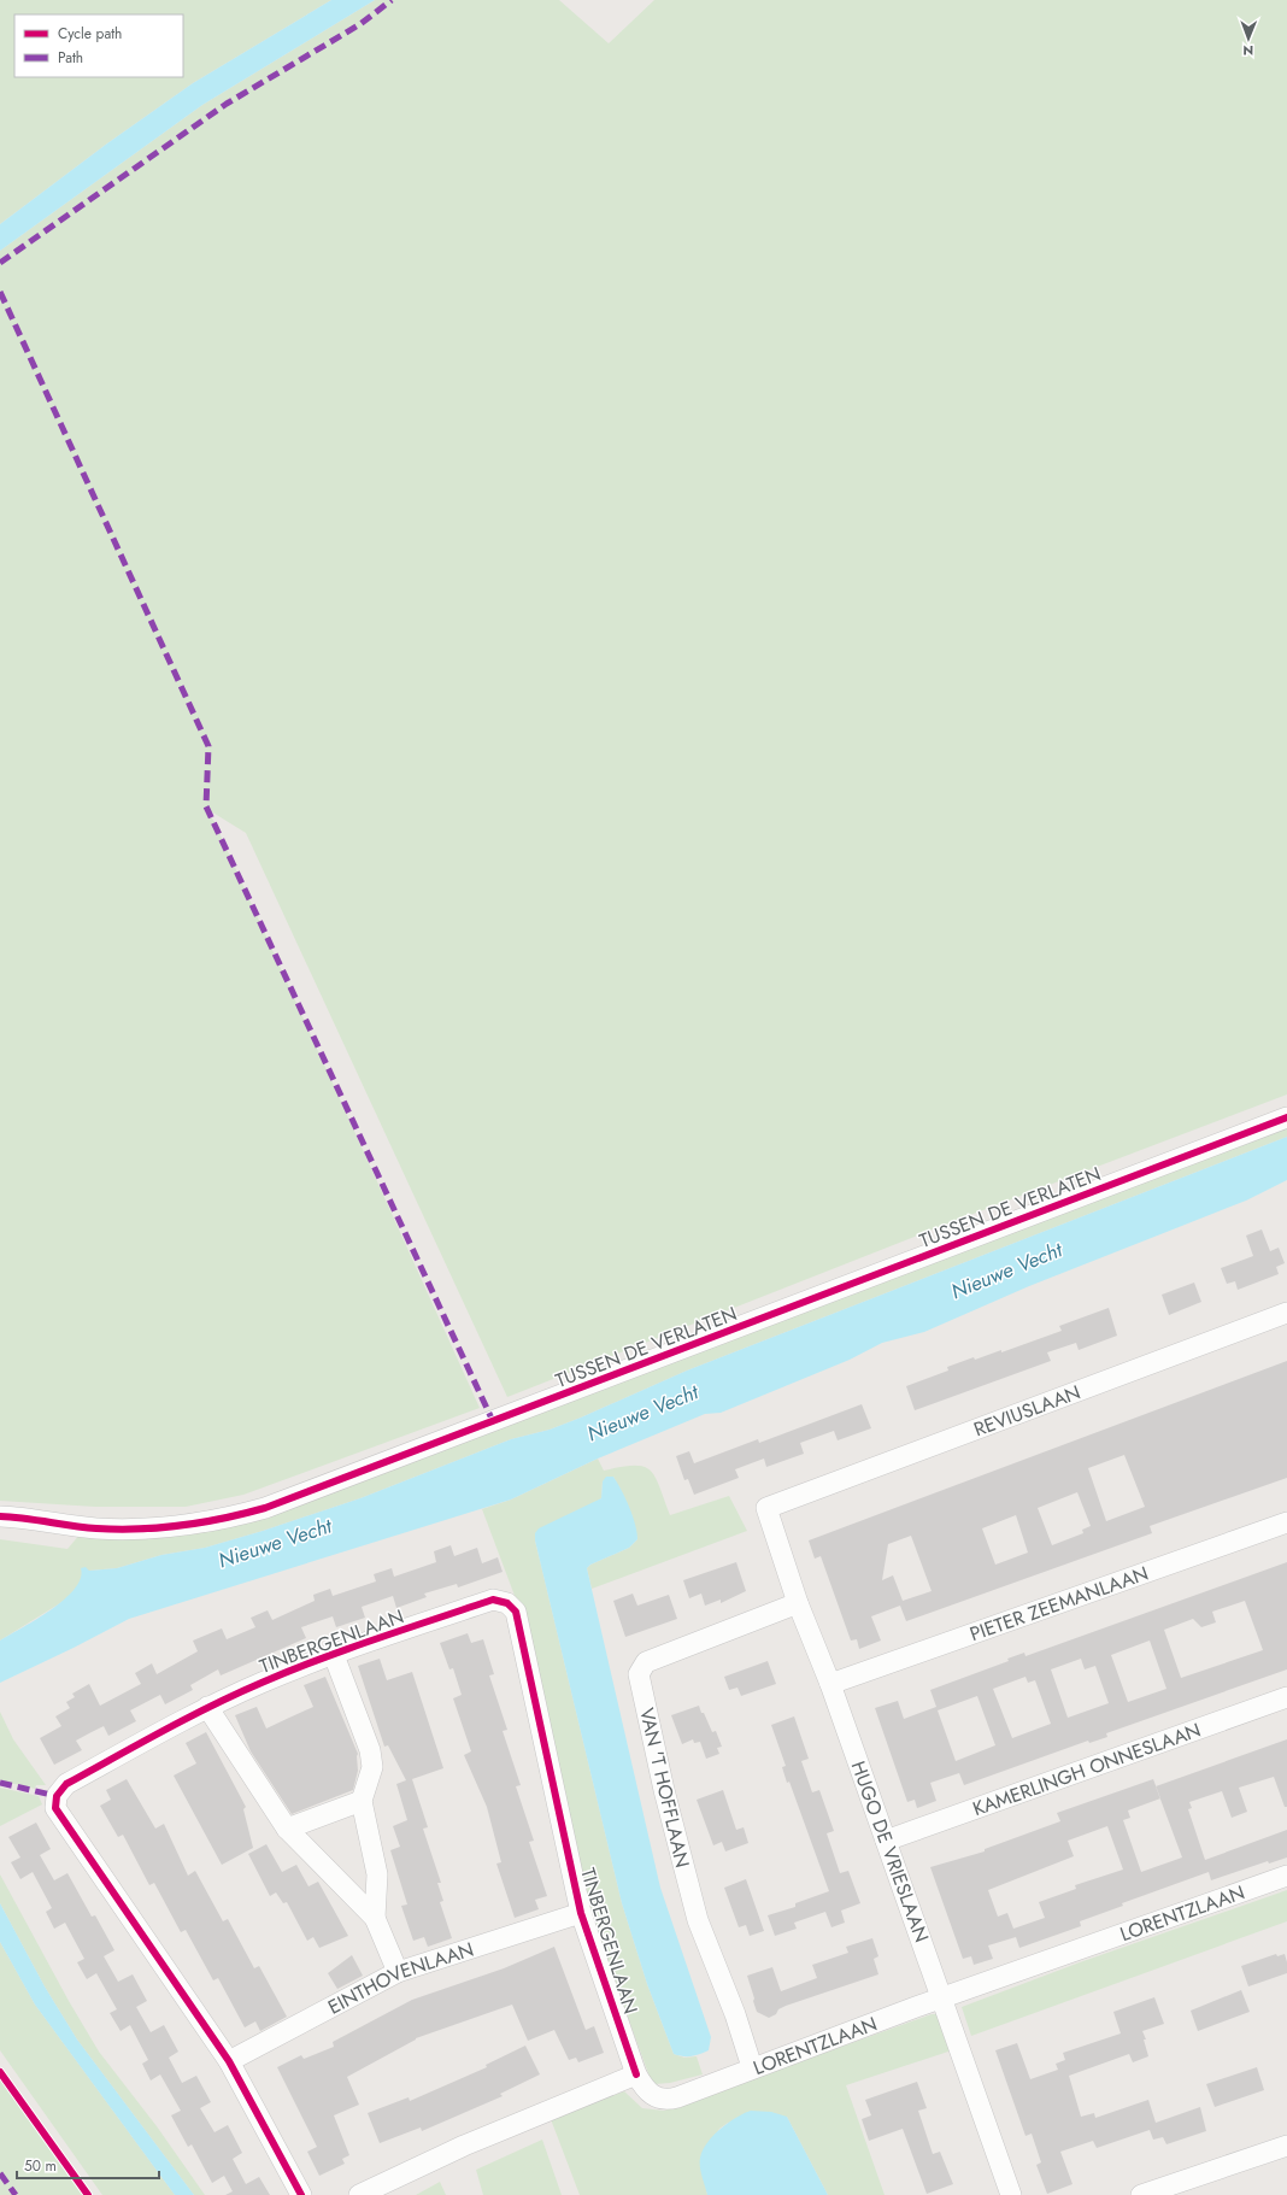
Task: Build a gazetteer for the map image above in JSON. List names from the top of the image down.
{
  "streets": {
    "street": [
      "TUSSEN DE VERLATEN",
      "REVIUSLAAN",
      "PIETER ZEEMANLAAN",
      "TINBERGENLAAN",
      "KAMERLINGH ONNESLAAN",
      "VAN 'T HOFFLAAN",
      "HUGO DE VRIESLAAN",
      "LORENTZLAAN",
      "EINTHOVENLAAN"
    ]
  },
  "crossings": [
    ["REVIUSLAAN", "HUGO DE VRIESLAAN"],
    ["PIETER ZEEMANLAAN", "HUGO DE VRIESLAAN"],
    ["TINBERGENLAAN", "LORENTZLAAN"],
    ["TINBERGENLAAN", "EINTHOVENLAAN"],
    ["KAMERLINGH ONNESLAAN", "HUGO DE VRIESLAAN"],
    ["VAN 'T HOFFLAAN", "HUGO DE VRIESLAAN"],
    ["VAN 'T HOFFLAAN", "LORENTZLAAN"],
    ["HUGO DE VRIESLAAN", "LORENTZLAAN"]
  ],
  "water": ["Nieuwe Vecht"],
  "legend": ["Cycle path", "Path"],
  "scale_bar": "50 m",
  "north": "bottom"
}
